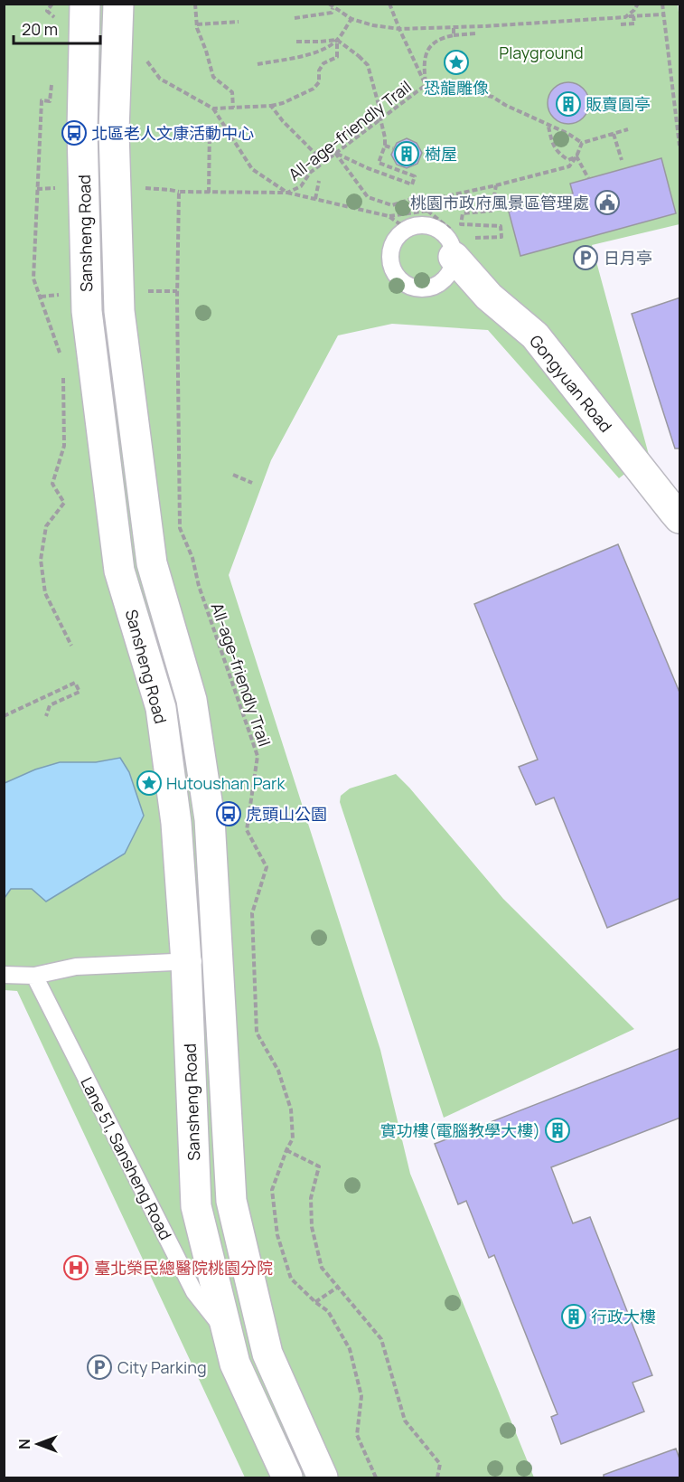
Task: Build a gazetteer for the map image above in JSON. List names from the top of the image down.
{
  "streets": {
    "street": ["Sansheng Road", "Gongyuan Road"],
    "lane": ["Lane 51, Sansheng Road"],
    "path": ["All-age-friendly Trail"]
  },
  "crossings": [
    ["Sansheng Road", "Lane 51, Sansheng Road"]
  ],
  "parks": ["Playground"],
  "places": {
    "place": ["恐龍雕像", "Hutoushan Park"],
    "building": [
      "販賣圓亭",
      "樹屋",
      "實功樓(電腦教學大樓)",
      "行政大樓"
    ],
    "bus stop": ["北區老人文康活動中心", "虎頭山公園"],
    "public building": ["桃園市政府風景區管理處"],
    "parking": ["日月亭", "City Parking"],
    "hospital": ["臺北榮民總醫院桃園分院"]
  },
  "scale_bar": "20 m",
  "north": "left"
}
